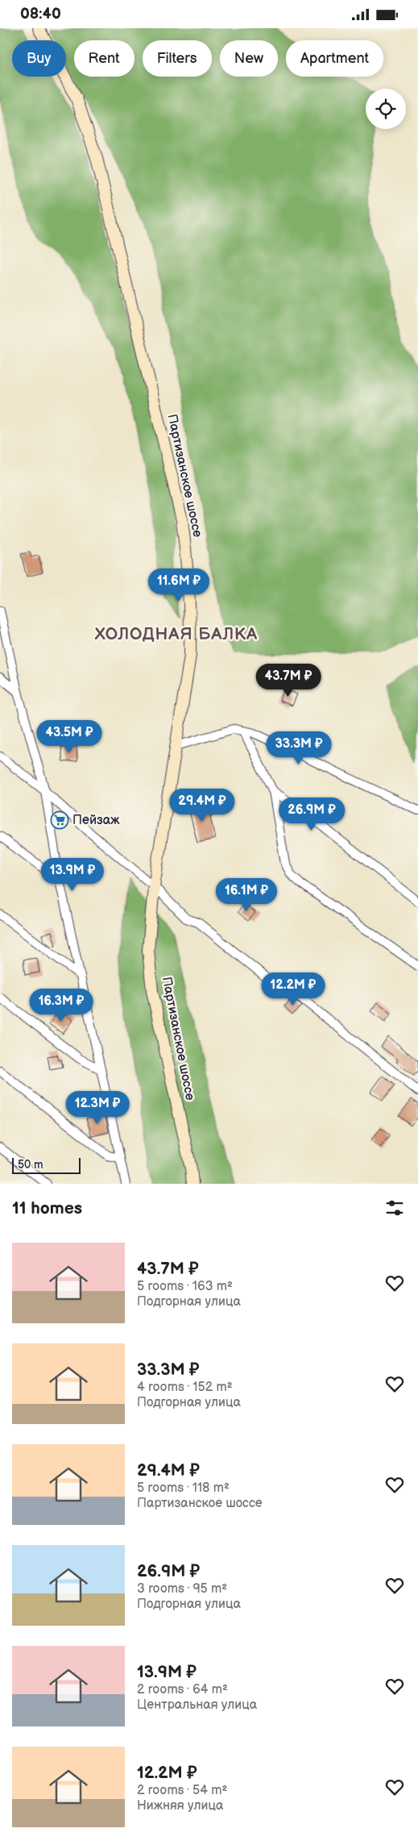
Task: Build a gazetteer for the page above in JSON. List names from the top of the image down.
{
  "streets": {
    "main road": ["Партизанское шоссе"]
  },
  "districts": ["ХОЛОДНАЯ БАЛКА"],
  "places": {
    "supermarket": ["Пейзаж"]
  },
  "scale_bar": "50 m",
  "page": {
    "status": "08:40",
    "chip": [
      "Buy",
      "Rent",
      "Filters",
      "New",
      "Apartment"
    ],
    "price": [
      "11.6M ₽",
      "43.7M ₽",
      "43.5M ₽",
      "33.3M ₽",
      "29.4M ₽",
      "26.9M ₽",
      "13.9M ₽",
      "16.1M ₽",
      "12.2M ₽",
      "16.3M ₽",
      "12.3M ₽"
    ],
    "scale": "50 m",
    "heading": "11 homes",
    "list": [
      {
        "name": "43.7M ₽",
        "note": "5 rooms · 163 m² · Подгорная улица"
      },
      {
        "name": "33.3M ₽",
        "note": "4 rooms · 152 m² · Подгорная улица"
      },
      {
        "name": "29.4M ₽",
        "note": "5 rooms · 118 m² · Партизанское шоссе"
      },
      {
        "name": "26.9M ₽",
        "note": "3 rooms · 95 m² · Подгорная улица"
      },
      {
        "name": "13.9M ₽",
        "note": "2 rooms · 64 m² · Центральная улица"
      },
      {
        "name": "12.2M ₽",
        "note": "2 rooms · 54 m² · Нижняя улица"
      }
    ]
  }
}
